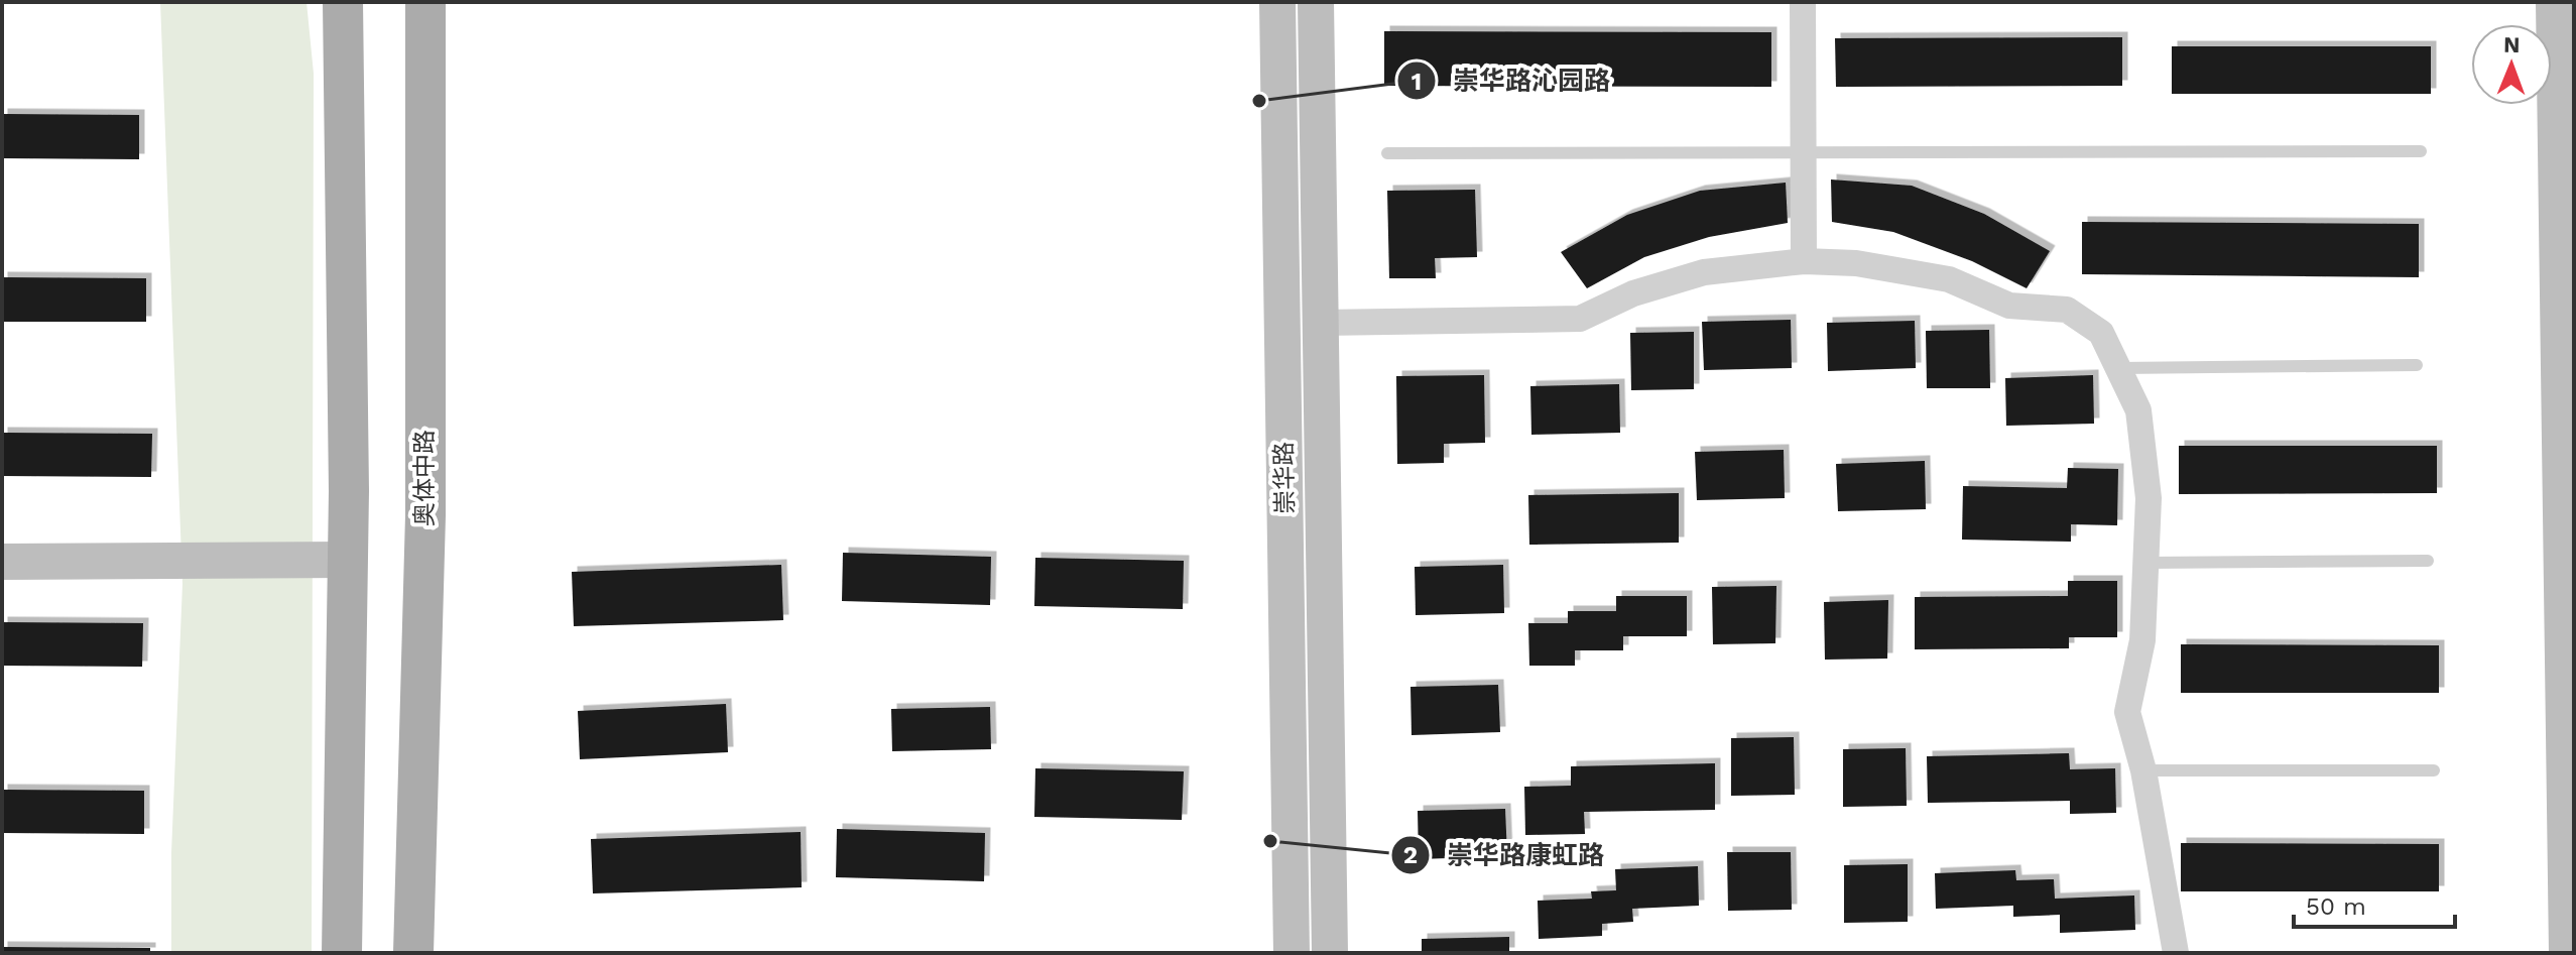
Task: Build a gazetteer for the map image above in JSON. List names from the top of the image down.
{
  "streets": {
    "main road": ["奥体中路", "崇华路"]
  },
  "places": ["崇华路沁园路", "崇华路康虹路"],
  "scale_bar": "50 m",
  "north": "top"
}
